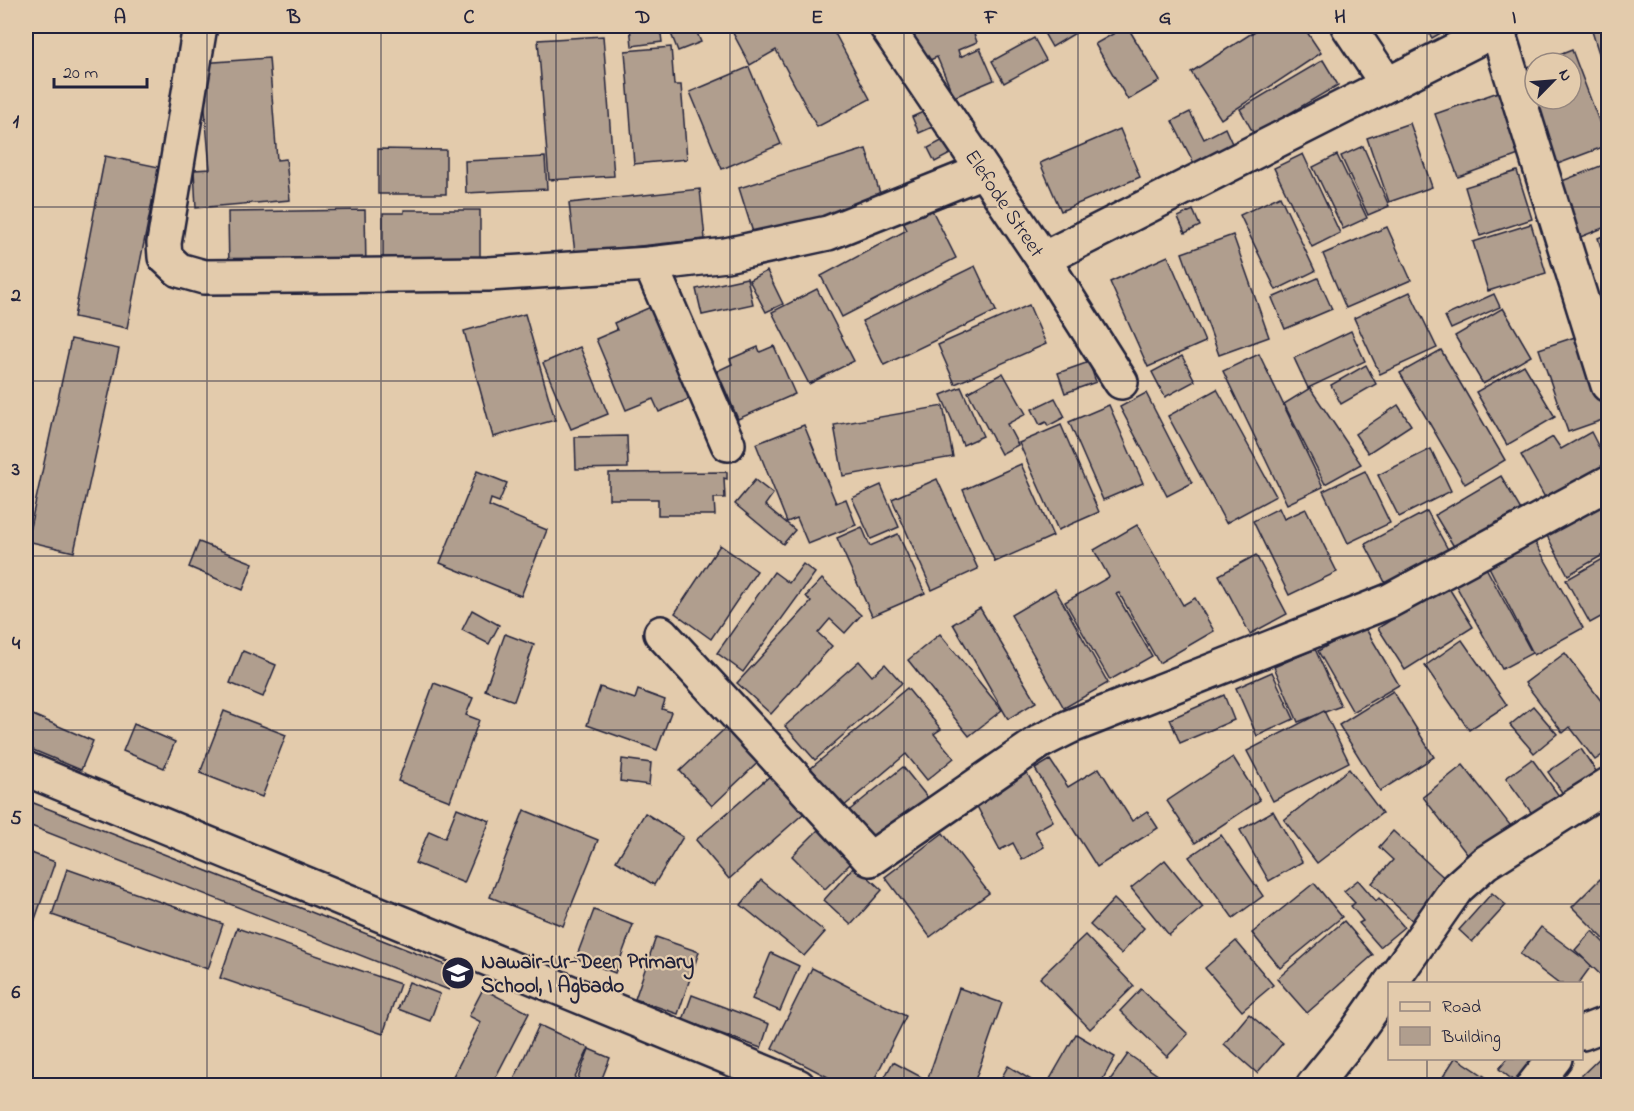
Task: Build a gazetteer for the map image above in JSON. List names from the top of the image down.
{
  "streets": {
    "street": ["Elefode Street"]
  },
  "places": {
    "school or university": ["Nawair-Ur-Deen Primary School, I Agbado"]
  },
  "legend": ["Road", "Building"],
  "scale_bar": "20 m",
  "north": "top right",
  "grid": {
    "columns": [
      "A",
      "B",
      "C",
      "D",
      "E",
      "F",
      "G",
      "H",
      "I"
    ],
    "rows": [
      "1",
      "2",
      "3",
      "4",
      "5",
      "6"
    ]
  }
}
